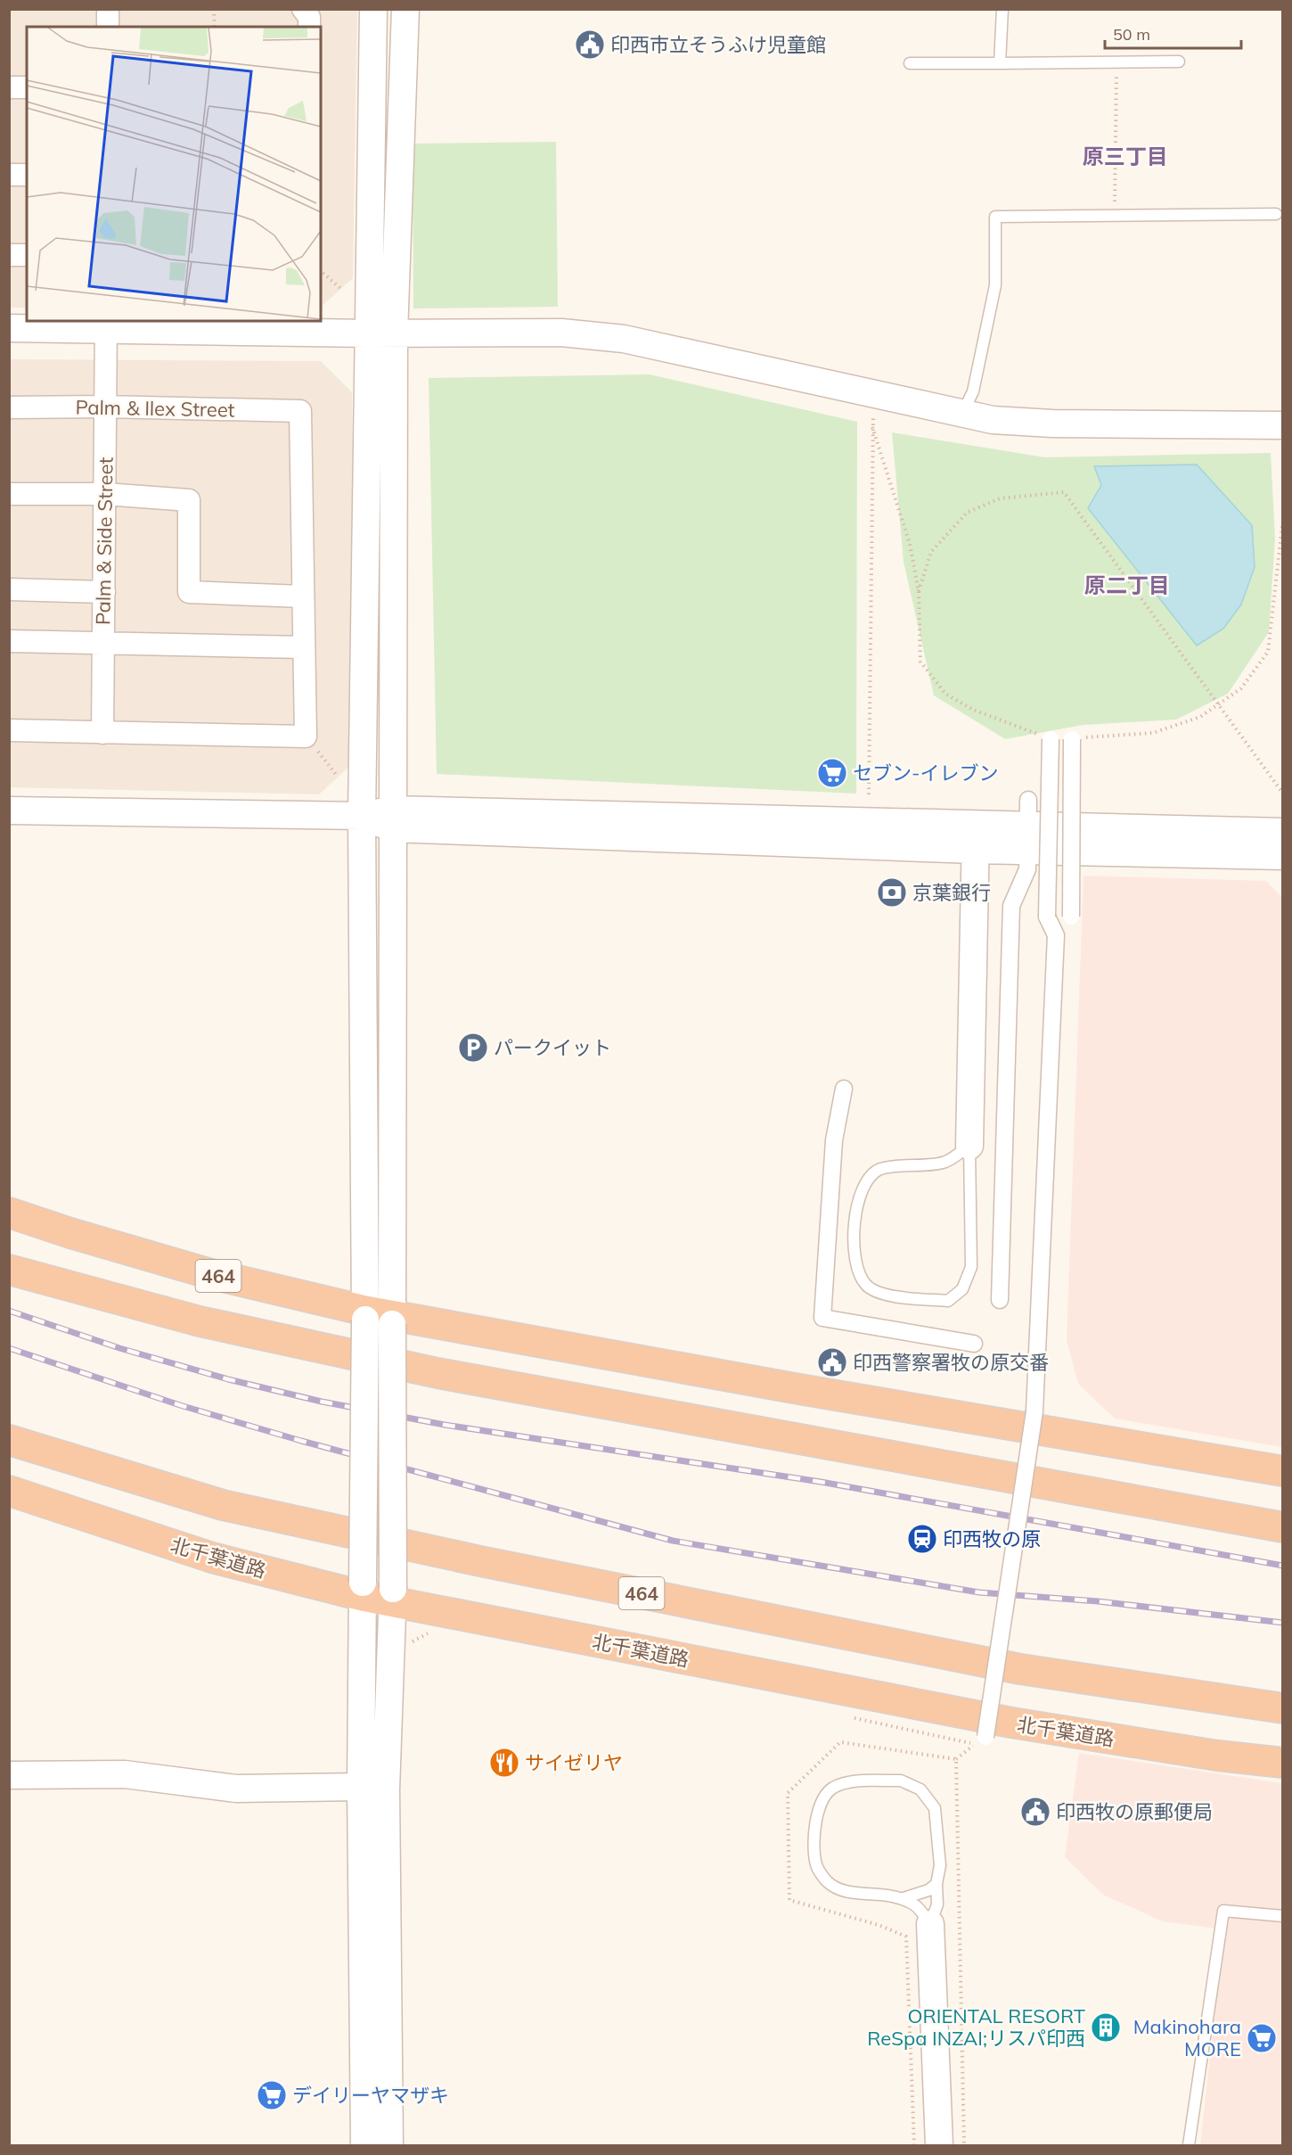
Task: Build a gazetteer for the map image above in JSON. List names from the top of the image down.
{
  "streets": {
    "highway": ["464", "北千葉道路"],
    "street": ["Palm & Ilex Street", "Palm & Side Street"]
  },
  "crossings": [
    ["Palm & Ilex Street", "Palm & Side Street"]
  ],
  "districts": ["原三丁目", "原二丁目"],
  "places": {
    "public building": ["印西市立そうふけ児童館", "印西警察署牧の原交番", "印西牧の原郵便局"],
    "supermarket": ["セブン-イレブン", "Makinohara MORE", "デイリーヤマザキ"],
    "bank": ["京葉銀行"],
    "parking": ["パークイット"],
    "station": ["印西牧の原"],
    "restaurant": ["サイゼリヤ"],
    "building": ["ORIENTAL RESORT ReSpa INZAI;リスパ印西"]
  },
  "scale_bar": "50 m"
}
